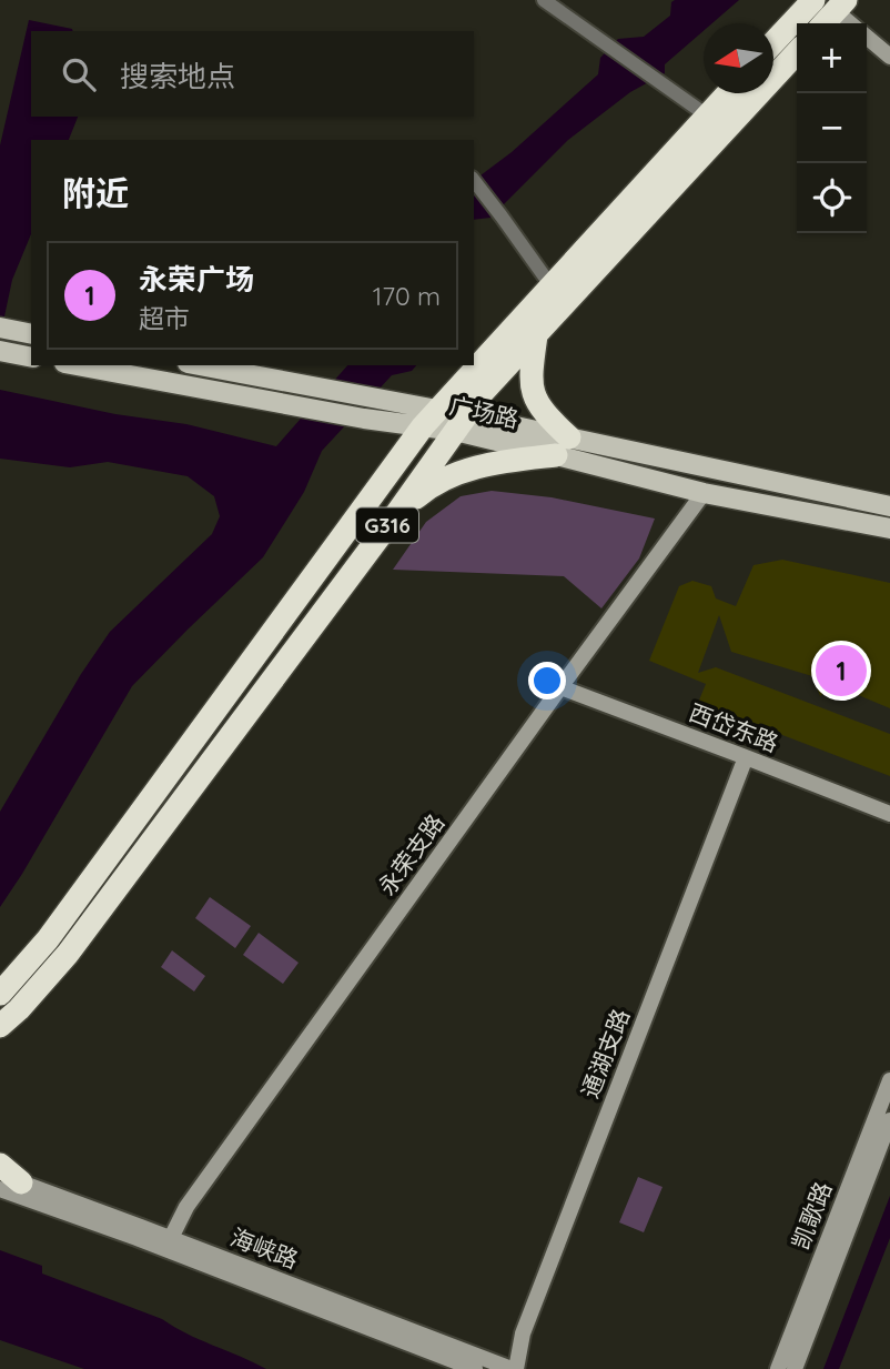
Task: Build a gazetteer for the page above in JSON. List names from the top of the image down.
{
  "streets": {
    "highway": ["G316"],
    "main road": ["广场路"],
    "street": [
      "西岱东路",
      "永荣支路",
      "通湖支路",
      "凯歌路",
      "海峡路"
    ]
  },
  "crossings": [
    ["广场路", "G316"],
    ["广场路", "永荣支路"],
    ["西岱东路", "永荣支路"],
    ["西岱东路", "通湖支路"],
    ["永荣支路", "海峡路"],
    ["通湖支路", "海峡路"]
  ],
  "north": "left",
  "page": {
    "map_buttons": ["+", "−"],
    "search": "搜索地点",
    "heading": "附近",
    "list": [
      {
        "mark": "1",
        "name": "永荣广场",
        "note": "超市",
        "value": "170 m"
      }
    ],
    "pins": "1"
  }
}
